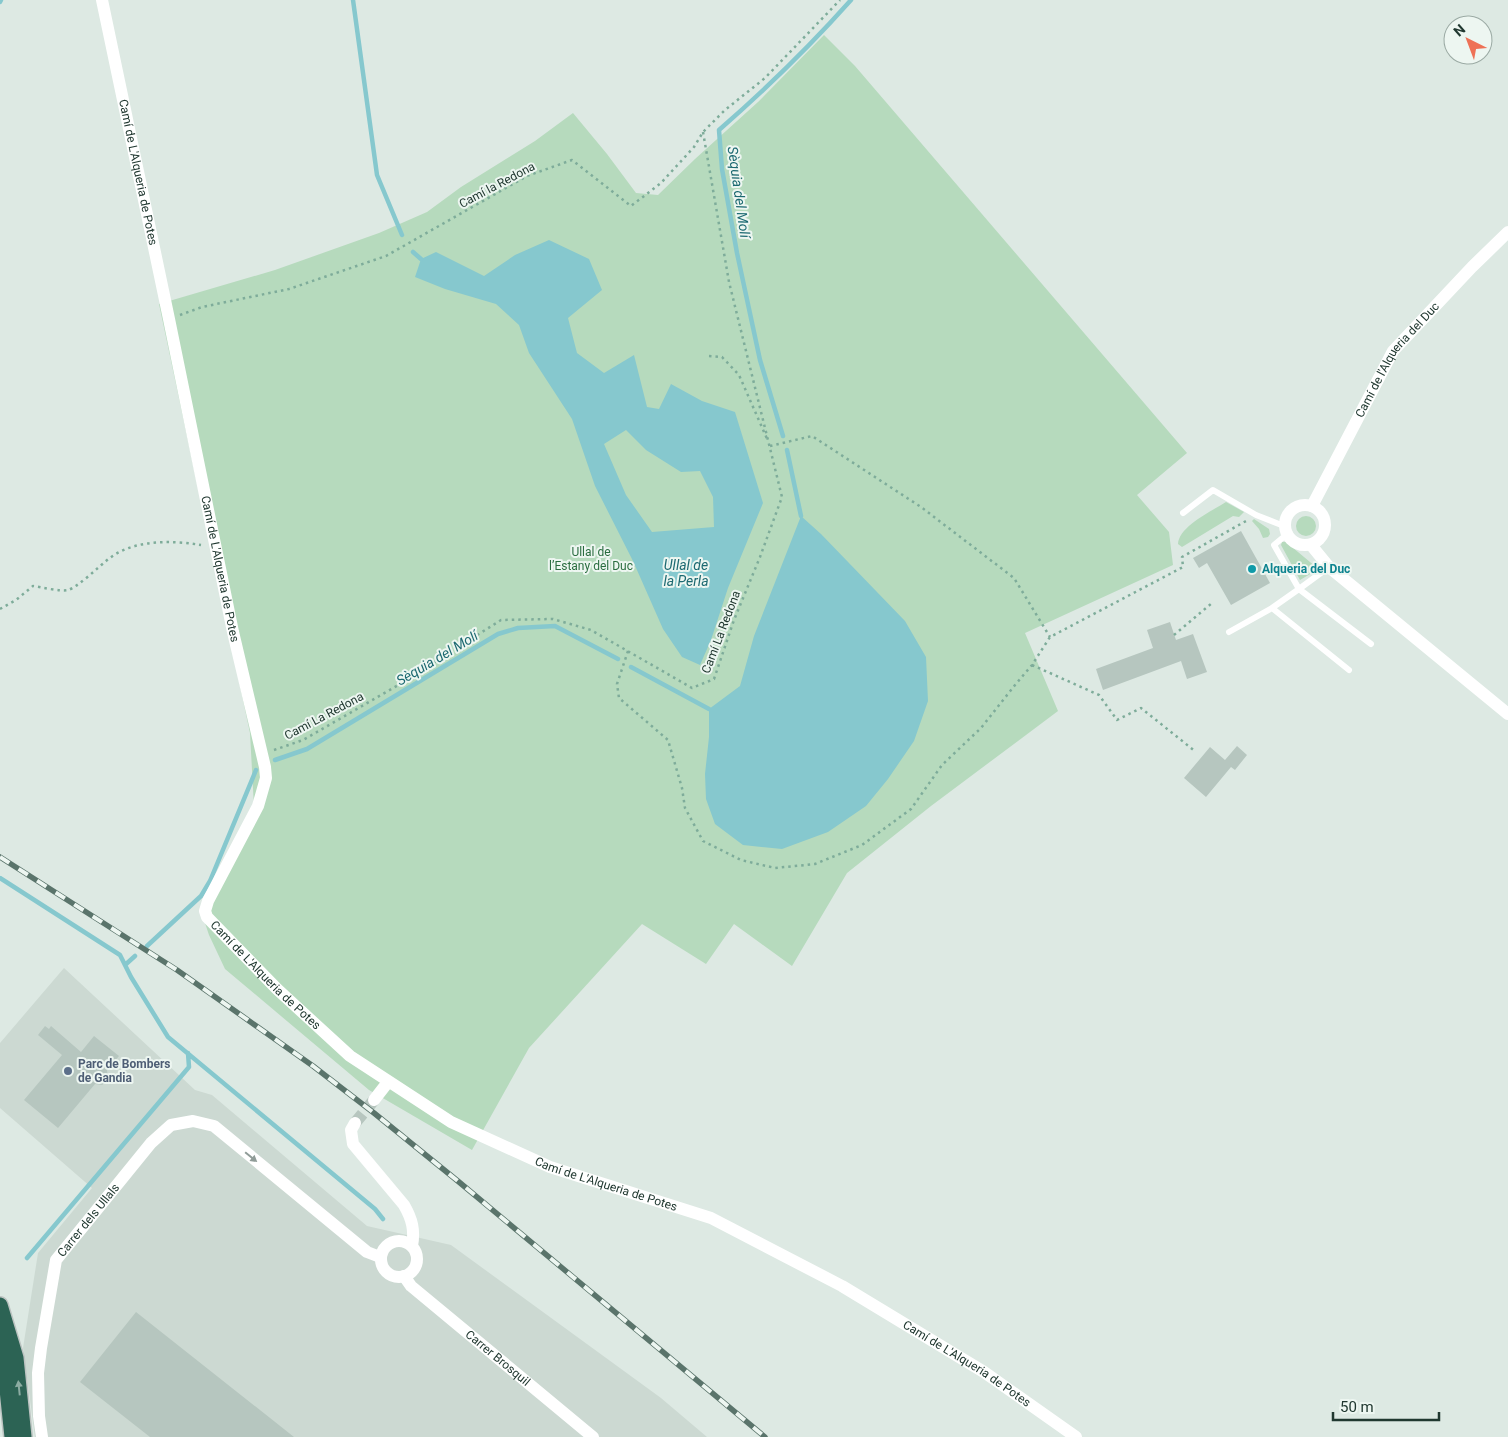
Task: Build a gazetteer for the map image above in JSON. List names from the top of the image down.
{
  "streets": {
    "street": [
      "Camí de L'Alqueria de Potes",
      "Camí de l'Alqueria del Duc",
      "Carrer dels Ullals",
      "Carrer Brosquil"
    ],
    "path": ["Camí la Redona", "Camí La Redona"]
  },
  "crossings": [
    ["Camí de L'Alqueria de Potes", "Camí la Redona"],
    ["Camí de L'Alqueria de Potes", "Camí La Redona"],
    ["Camí la Redona", "Camí La Redona"],
    ["Carrer dels Ullals", "Carrer Brosquil"]
  ],
  "water": ["Sèquia del Molí", "Ullal de la Perla"],
  "parks": ["Ullal de l’Estany del Duc"],
  "places": ["Alqueria del Duc", "Parc de Bombers de Gandia"],
  "scale_bar": "50 m",
  "north": "top left"
}
